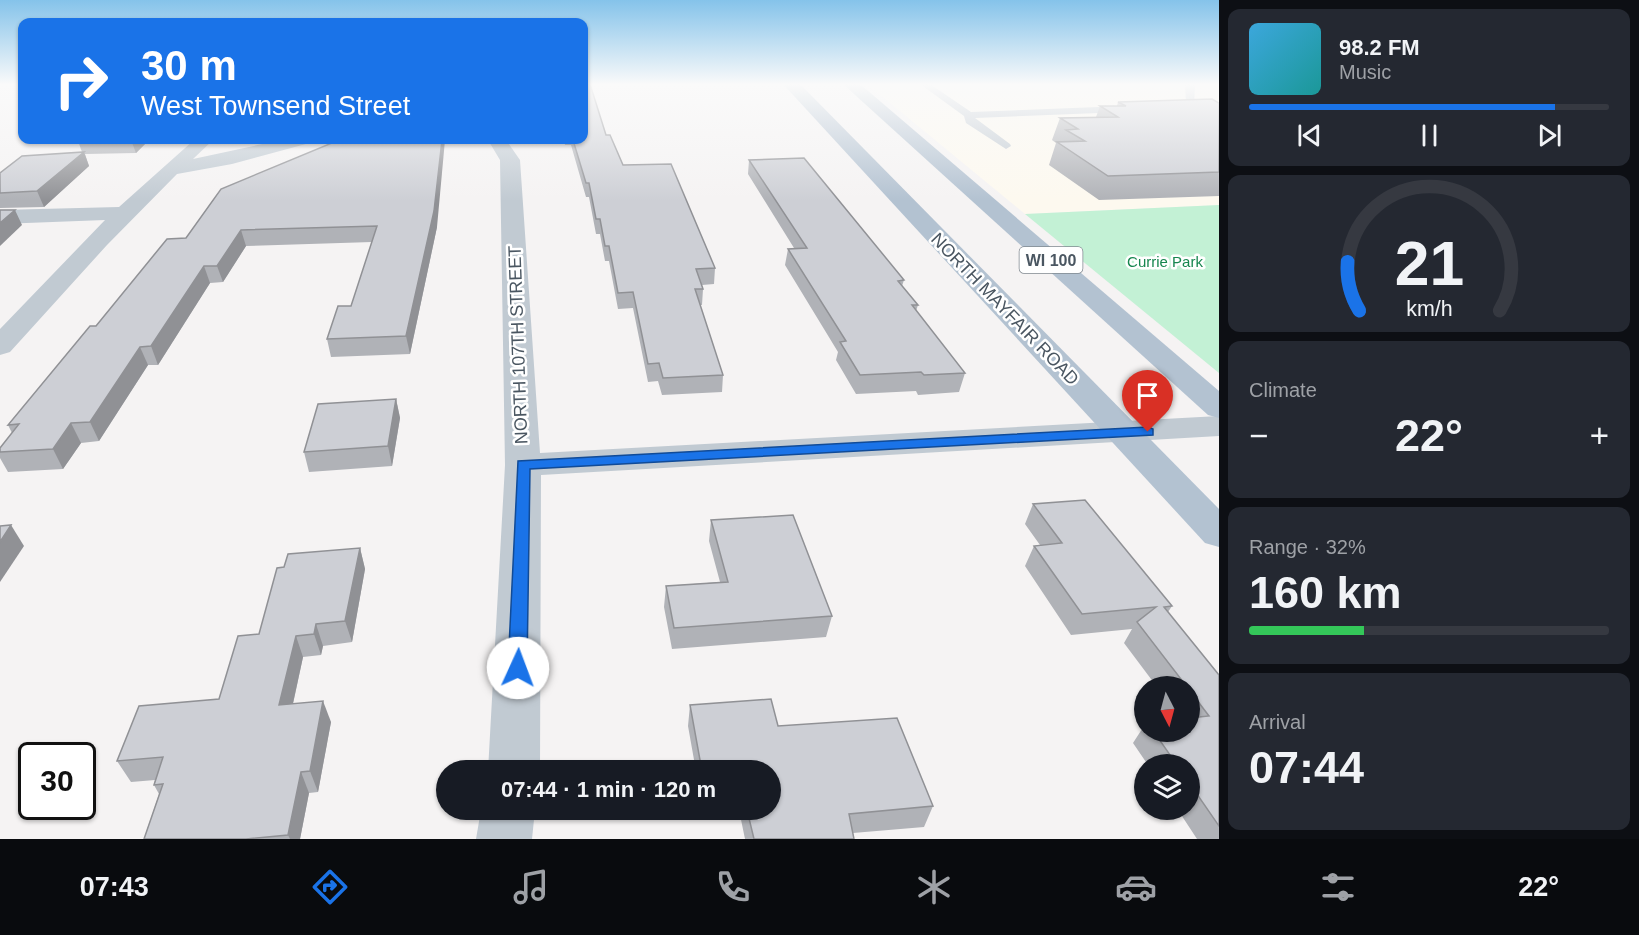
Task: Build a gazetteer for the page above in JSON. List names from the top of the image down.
{
  "streets": {
    "main road": ["WI 100", "NORTH MAYFAIR ROAD"],
    "street": ["NORTH 107TH STREET"]
  },
  "parks": ["Currie Park"],
  "north": "bottom",
  "page": {
    "turn": ["30 m", "West Townsend Street"],
    "song": ["98.2 FM", "Music"],
    "tile": [
      "Climate",
      ["Range · 32%", "160 km"],
      ["Arrival", "07:44"]
    ],
    "heat": ["−", "22°", "+"],
    "limit": "30",
    "trip": "07:44 · 1 min · 120 m",
    "tabs": ["07:43", "22°"],
    "gauge": ["21", "km/h"]
  }
}
